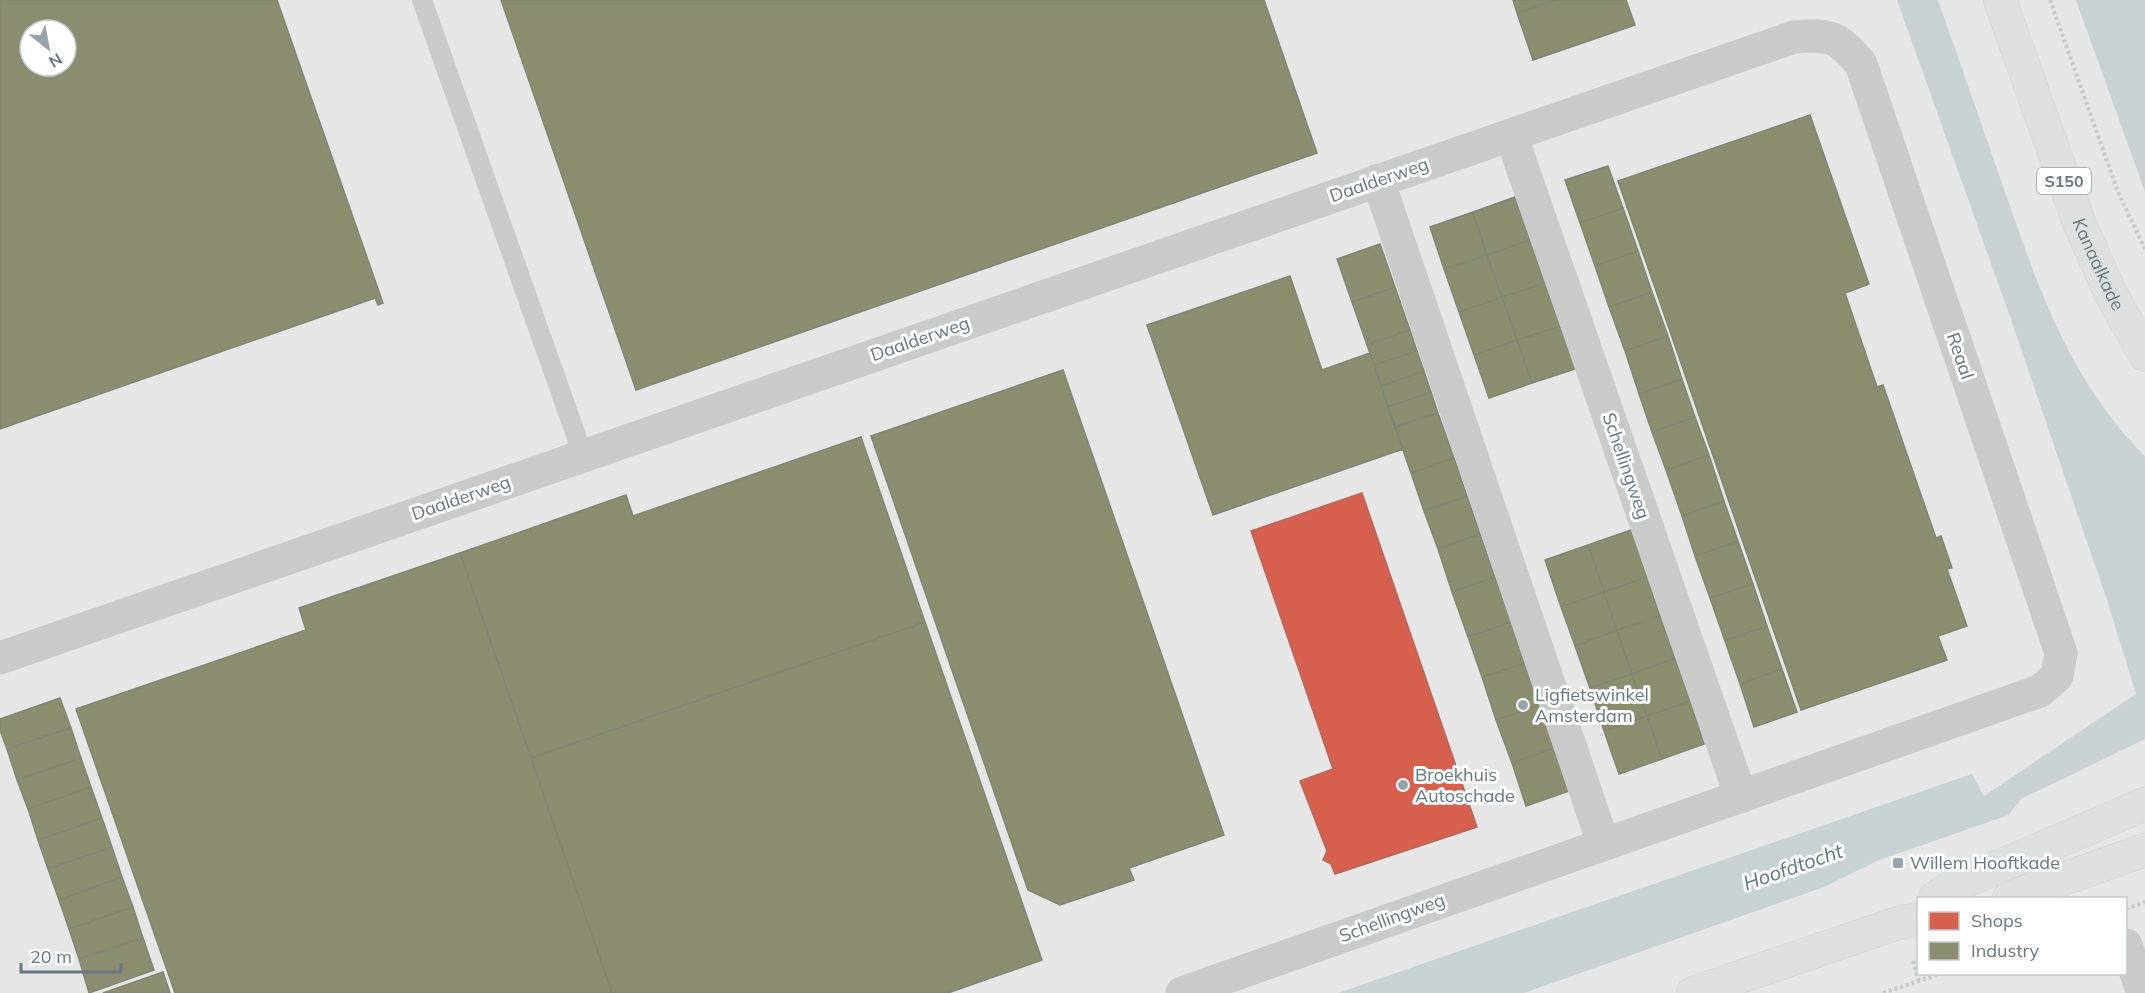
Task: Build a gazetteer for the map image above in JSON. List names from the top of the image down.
{
  "streets": {
    "main road": ["S150", "Kanaalkade"],
    "street": ["Daalderweg", "Reaal", "Schellingweg"]
  },
  "crossings": [
    ["Daalderweg", "Reaal"],
    ["Daalderweg", "Schellingweg"],
    ["Reaal", "Schellingweg"]
  ],
  "water": ["Hoofdtocht"],
  "places": {
    "other": ["Ligfietswinkel Amsterdam", "Broekhuis Autoschade"],
    "transit": ["Willem Hooftkade"]
  },
  "legend": ["Shops", "Industry"],
  "scale_bar": "20 m",
  "north": "bottom right"
}
